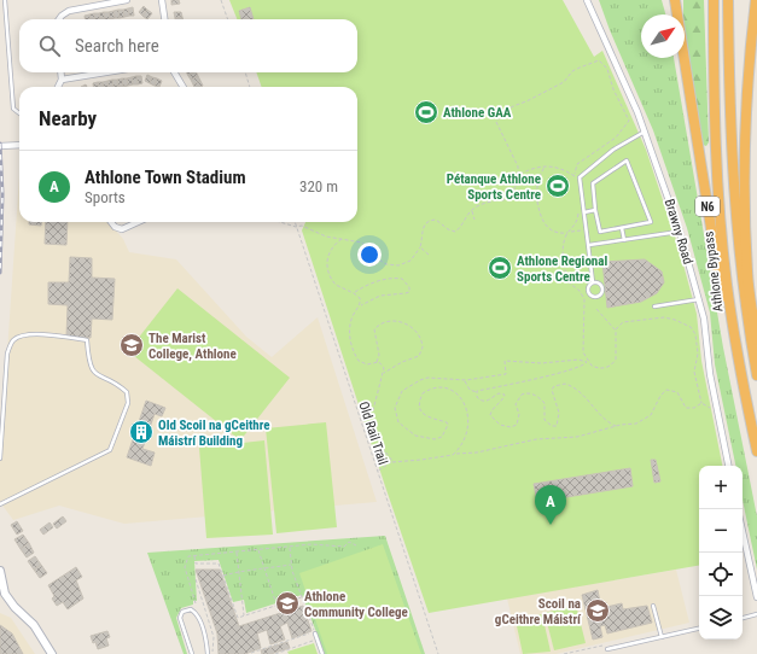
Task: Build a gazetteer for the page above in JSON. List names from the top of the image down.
{
  "streets": {
    "highway": ["N6", "Athlone Bypass"],
    "street": ["Brawny Road"],
    "path": ["Old Rail Trail"]
  },
  "crossings": [
    ["N6", "Athlone Bypass"]
  ],
  "places": {
    "sports": ["Athlone GAA", "Pétanque Athlone Sports Centre", "Athlone Regional Sports Centre"],
    "school or university": ["The Marist College, Athlone", "Athlone Community College", "Scoil na gCeithre Máistrí"],
    "building": ["Old Scoil na gCeithre Máistrí Building"]
  },
  "north": "top right",
  "page": {
    "search": "Search here",
    "heading": "Nearby",
    "list": [
      {
        "mark": "A",
        "name": "Athlone Town Stadium",
        "note": "Sports",
        "value": "320 m"
      }
    ],
    "map_buttons": ["+", "−"],
    "pins": "A"
  }
}
